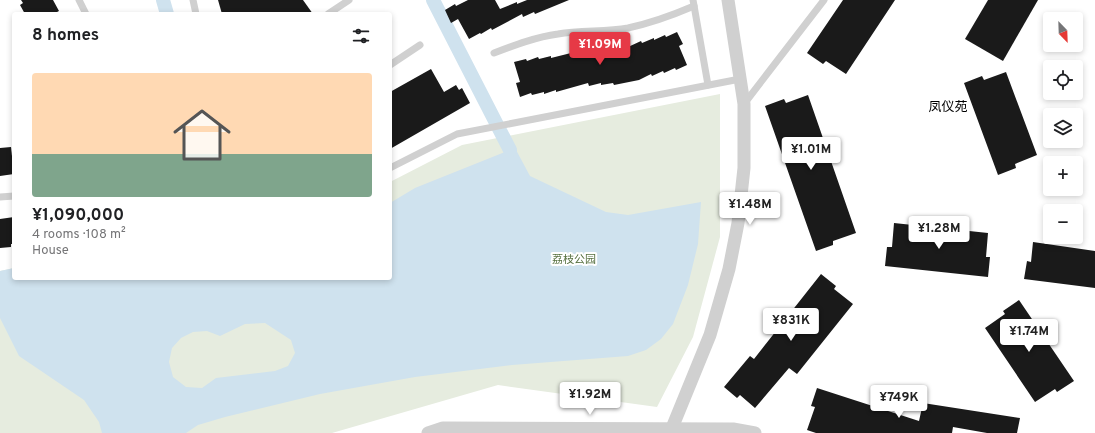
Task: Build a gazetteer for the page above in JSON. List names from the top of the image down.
{
  "districts": ["凤仪苑"],
  "parks": ["荔枝公园"],
  "north": "bottom right",
  "page": {
    "map_buttons": ["+", "−"],
    "heading": "8 homes",
    "price": [
      "¥1.09M",
      "¥1.01M",
      "¥1.48M",
      "¥1.28M",
      "¥831K",
      "¥1.74M",
      "¥1.92M",
      "¥749K"
    ],
    "list": [
      {
        "name": "¥1,090,000",
        "note": "4 rooms · 108 m² · House"
      }
    ]
  }
}
